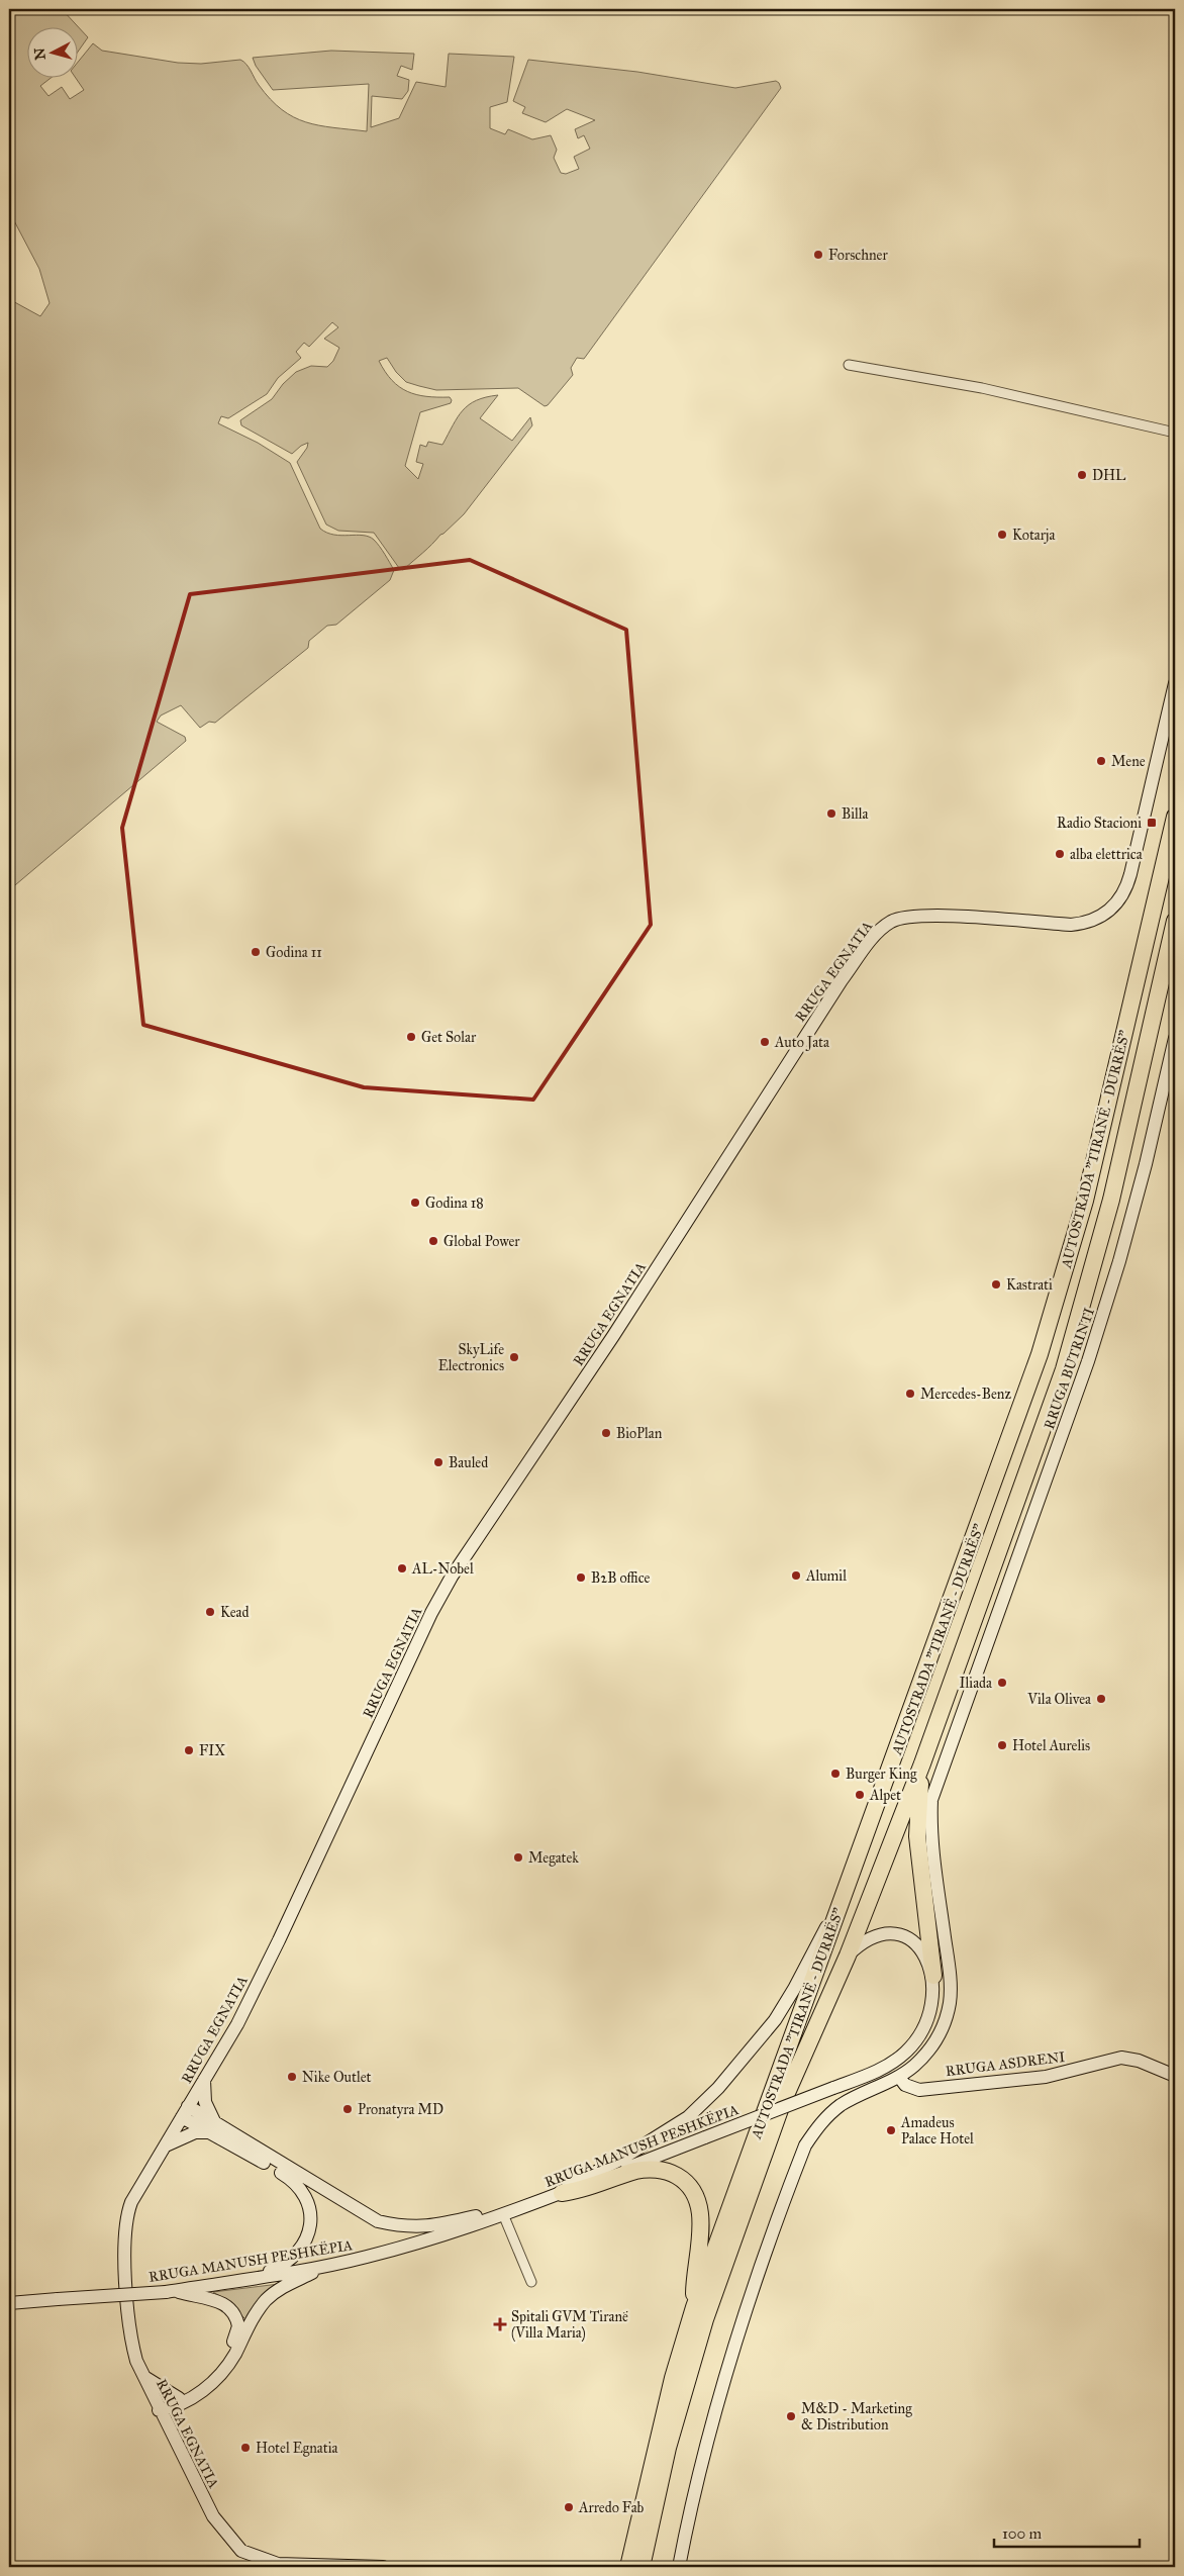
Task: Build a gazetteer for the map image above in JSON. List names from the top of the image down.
{
  "streets": {
    "highway": ["AUTOSTRADA \"TIRANË - DURRËS\""],
    "main road": [
      "RRUGA EGNATIA",
      "RRUGA BUTRINTI",
      "RRUGA ASDRENI",
      "RRUGA MANUSH PESHKËPIA"
    ]
  },
  "crossings": [
    ["RRUGA BUTRINTI", "RRUGA ASDRENI"]
  ],
  "places": {
    "other": [
      "Forschner",
      "DHL",
      "Kotarja",
      "Mene",
      "Billa",
      "alba elettrica",
      "Godina 11",
      "Get Solar",
      "Auto Jata",
      "Godina 18",
      "Global Power",
      "Kastrati",
      "SkyLife Electronics",
      "Mercedes-Benz",
      "BioPlan",
      "Bauled",
      "AL-Nobel",
      "Alumil",
      "B2B office",
      "Kead",
      "Iliada",
      "Vila Olivea",
      "Hotel Aurelis",
      "FIX",
      "Burger King",
      "Alpet",
      "Megatek",
      "Nike Outlet",
      "Pronatyra MD",
      "Amadeus Palace Hotel",
      "M&D - Marketing & Distribution",
      "Hotel Egnatia",
      "Arredo Fab"
    ],
    "transit": ["Radio Stacioni"],
    "health": ["Spitali GVM Tiranë (Villa Maria)"]
  },
  "scale_bar": "100 m",
  "north": "left"
}
